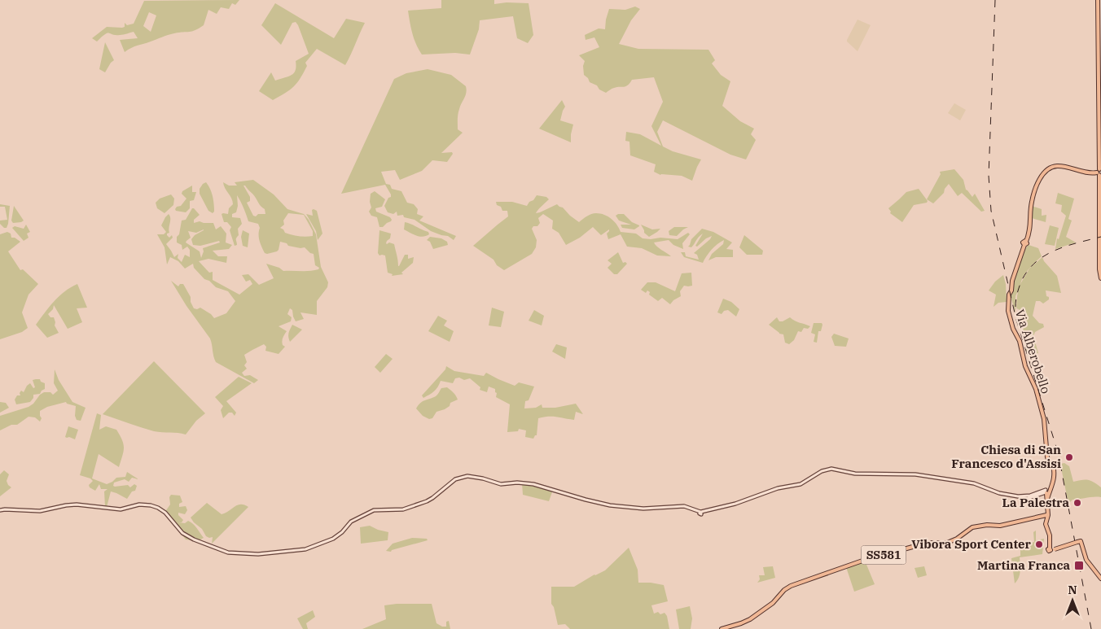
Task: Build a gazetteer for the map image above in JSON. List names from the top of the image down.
{
  "streets": {
    "main road": ["Via Alberobello", "SS581"]
  },
  "places": {
    "other": ["Chiesa di San Francesco d'Assisi", "La Palestra", "Vibora Sport Center"],
    "transit": ["Martina Franca"]
  },
  "north": "top"
}
